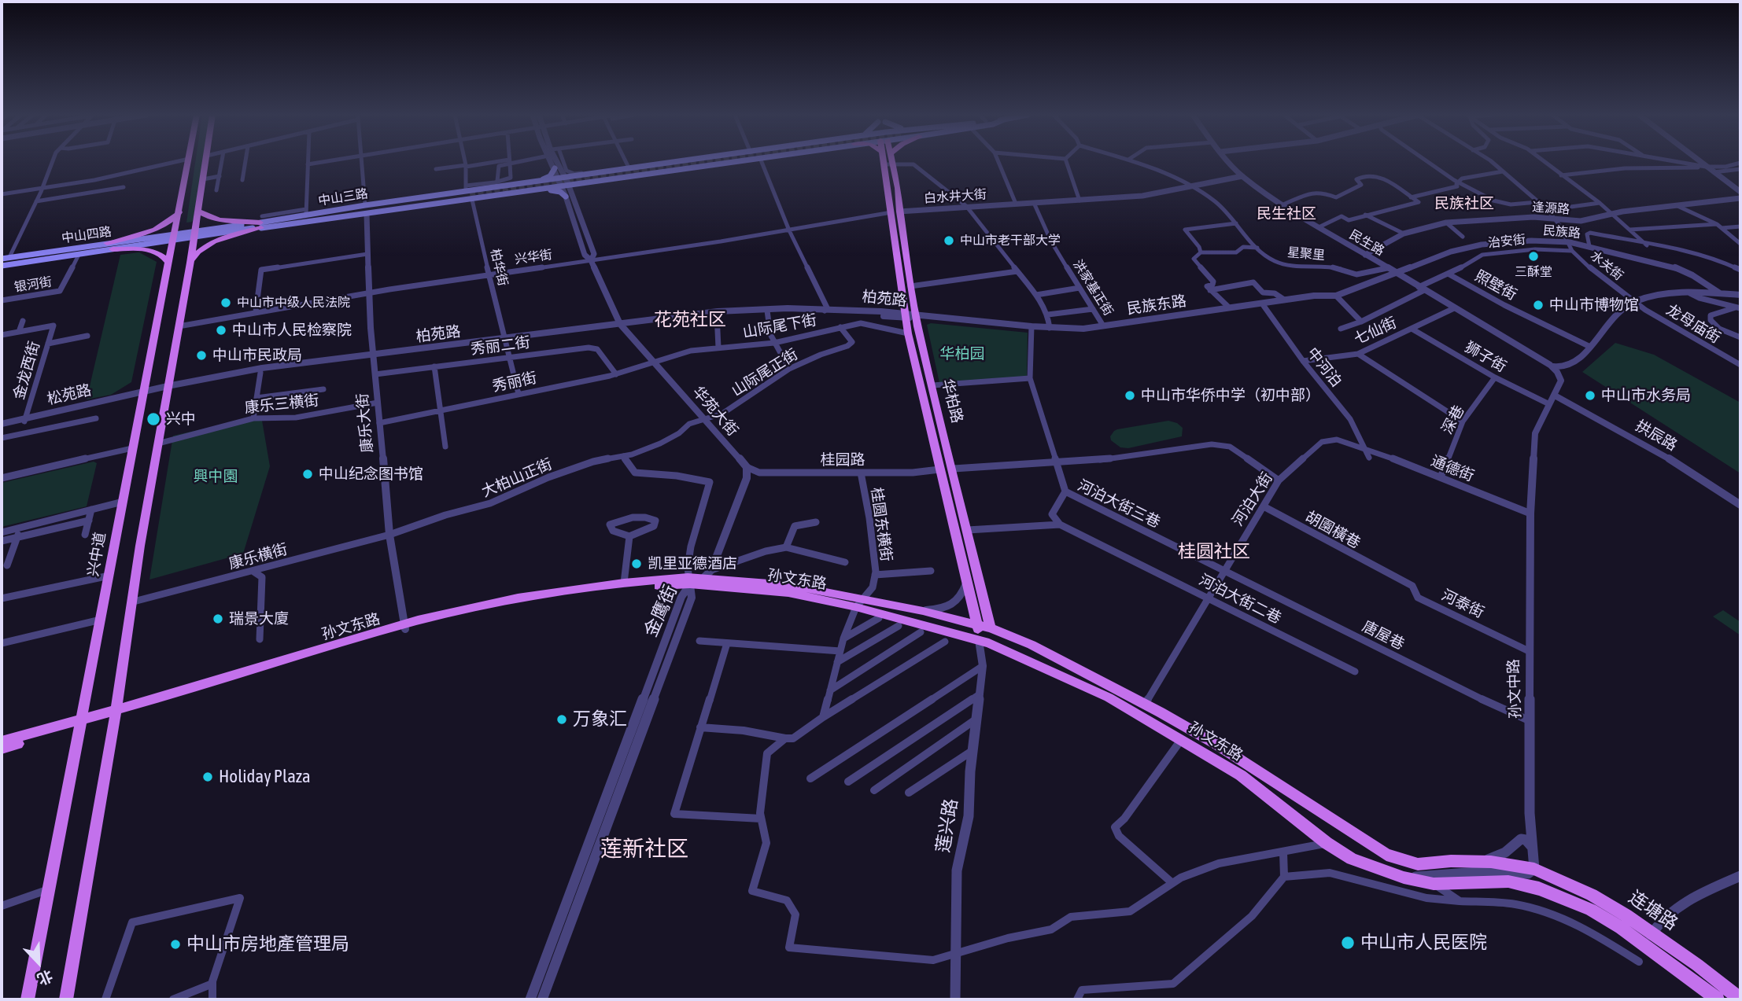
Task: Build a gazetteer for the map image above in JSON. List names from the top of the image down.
{
  "streets": {
    "main road": [
      "中山三路",
      "中山四路",
      "华柏路",
      "兴中道",
      "孙文东路",
      "连塘路"
    ],
    "street": [
      "白水井大街",
      "逢源路",
      "民族路",
      "治安街",
      "民生路",
      "星聚里",
      "兴华街",
      "水关街",
      "柏华街",
      "银河街",
      "照壁街",
      "洪家基正街",
      "柏苑路",
      "民族东路",
      "龙母庙街",
      "山际尾下街",
      "七仙街",
      "秀丽二街",
      "狮子街",
      "中河泊",
      "金龙西街",
      "山际尾正街",
      "秀丽街",
      "松苑路",
      "康乐三横街",
      "华苑大街",
      "深巷",
      "康乐大街",
      "拱辰路",
      "桂园路",
      "通德街",
      "大柏山正街",
      "河泊大街",
      "河泊大街三巷",
      "桂圆东横街",
      "胡園橫巷",
      "康乐横街",
      "河泊大街二巷",
      "河泰街",
      "金鹰街",
      "唐屋巷",
      "孙文中路",
      "莲兴路"
    ]
  },
  "crossings": [
    ["白水井大街", "民生路"],
    ["白水井大街", "星聚里"],
    ["白水井大街", "兴华街"],
    ["白水井大街", "洪家基正街"],
    ["白水井大街", "华柏路"],
    ["中山三路", "中山四路"],
    ["中山三路", "柏华街"],
    ["中山三路", "华苑大街"],
    ["中山三路", "康乐大街"],
    ["逢源路", "民生路"],
    ["逢源路", "水关街"],
    ["民族路", "民生路"],
    ["民族路", "水关街"],
    ["民族路", "民族东路"],
    ["中山四路", "银河街"],
    ["中山四路", "兴中道"],
    ["治安街", "民生路"],
    ["治安街", "水关街"],
    ["治安街", "照壁街"],
    ["民生路", "星聚里"],
    ["民生路", "民族东路"],
    ["民生路", "七仙街"],
    ["民生路", "孙文中路"],
    ["兴华街", "柏华街"],
    ["兴华街", "华柏路"],
    ["兴华街", "华苑大街"],
    ["兴华街", "康乐大街"],
    ["水关街", "龙母庙街"],
    ["柏华街", "柏苑路"],
    ["柏华街", "秀丽二街"],
    ["柏华街", "秀丽街"],
    ["洪家基正街", "民族东路"],
    ["柏苑路", "民族东路"],
    ["柏苑路", "松苑路"],
    ["柏苑路", "华柏路"],
    ["柏苑路", "华苑大街"],
    ["柏苑路", "康乐大街"],
    ["柏苑路", "兴中道"],
    ["民族东路", "中河泊"],
    ["民族东路", "华柏路"],
    ["民族东路", "河泊大街三巷"],
    ["山际尾下街", "山际尾正街"],
    ["山际尾下街", "秀丽街"],
    ["山际尾下街", "华柏路"],
    ["山际尾下街", "华苑大街"],
    ["七仙街", "狮子街"],
    ["七仙街", "中河泊"],
    ["秀丽二街", "秀丽街"],
    ["秀丽二街", "康乐大街"],
    ["狮子街", "深巷"],
    ["狮子街", "孙文中路"],
    ["中河泊", "通德街"],
    ["中河泊", "河泊大街"],
    ["金龙西街", "松苑路"],
    ["山际尾正街", "华苑大街"],
    ["山际尾正街", "大柏山正街"],
    ["秀丽街", "华苑大街"],
    ["秀丽街", "康乐大街"],
    ["松苑路", "兴中道"],
    ["华柏路", "桂园路"],
    ["华柏路", "孙文东路"],
    ["华柏路", "莲兴路"],
    ["康乐三横街", "康乐大街"],
    ["华苑大街", "桂园路"],
    ["华苑大街", "大柏山正街"],
    ["深巷", "通德街"],
    ["康乐大街", "大柏山正街"],
    ["康乐大街", "康乐横街"],
    ["康乐大街", "孙文东路"],
    ["拱辰路", "孙文中路"],
    ["桂园路", "桂圆东横街"],
    ["通德街", "河泊大街"],
    ["通德街", "孙文中路"],
    ["大柏山正街", "康乐横街"],
    ["河泊大街", "河泊大街三巷"],
    ["河泊大街", "胡園橫巷"],
    ["河泊大街", "孙文东路"],
    ["河泊大街", "河泊大街二巷"],
    ["河泊大街", "唐屋巷"],
    ["河泊大街三巷", "唐屋巷"],
    ["桂圆东横街", "孙文东路"],
    ["胡園橫巷", "河泰街"],
    ["兴中道", "孙文东路"],
    ["孙文东路", "金鹰街"],
    ["孙文东路", "孙文中路"],
    ["孙文东路", "莲兴路"],
    ["孙文东路", "连塘路"],
    ["河泰街", "孙文中路"],
    ["唐屋巷", "孙文中路"],
    ["孙文中路", "连塘路"]
  ],
  "districts": [
    "民族社区",
    "民生社区",
    "花苑社区",
    "桂圆社区",
    "莲新社区"
  ],
  "parks": ["华柏园", "興中園"],
  "places": [
    "中山市老干部大学",
    "三酥堂",
    "中山市中级人民法院",
    "中山市博物馆",
    "中山市人民检察院",
    "中山市民政局",
    "中山市华侨中学（初中部）",
    "中山市水务局",
    "兴中",
    "中山纪念图书馆",
    "凯里亚德酒店",
    "瑞景大廈",
    "万象汇",
    "Holiday Plaza",
    "中山市人民医院",
    "中山市房地產管理局"
  ],
  "north": "bottom right"
}
